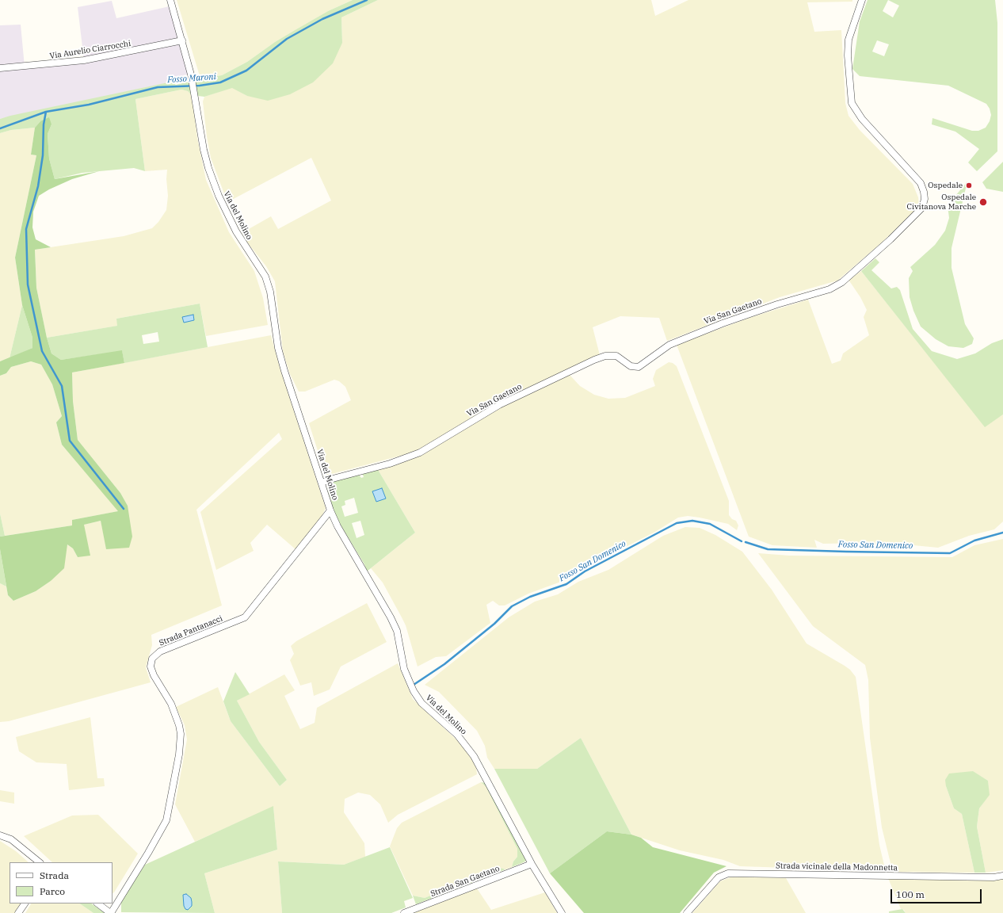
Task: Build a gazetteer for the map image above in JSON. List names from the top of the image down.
{
  "streets": {
    "street": [
      "Via Aurelio Ciarrocchi",
      "Via del Molino",
      "Via San Gaetano",
      "Strada Pantanacci",
      "Strada vicinale della Madonnetta",
      "Strada San Gaetano"
    ]
  },
  "crossings": [
    ["Via Aurelio Ciarrocchi", "Via del Molino"],
    ["Via del Molino", "Via San Gaetano"],
    ["Via del Molino", "Strada Pantanacci"],
    ["Via del Molino", "Strada San Gaetano"]
  ],
  "water": ["Fosso Maroni", "Fosso San Domenico"],
  "places": ["Ospedale", "Ospedale Civitanova Marche"],
  "legend": ["Strada", "Parco"],
  "scale_bar": "100 m"
}
